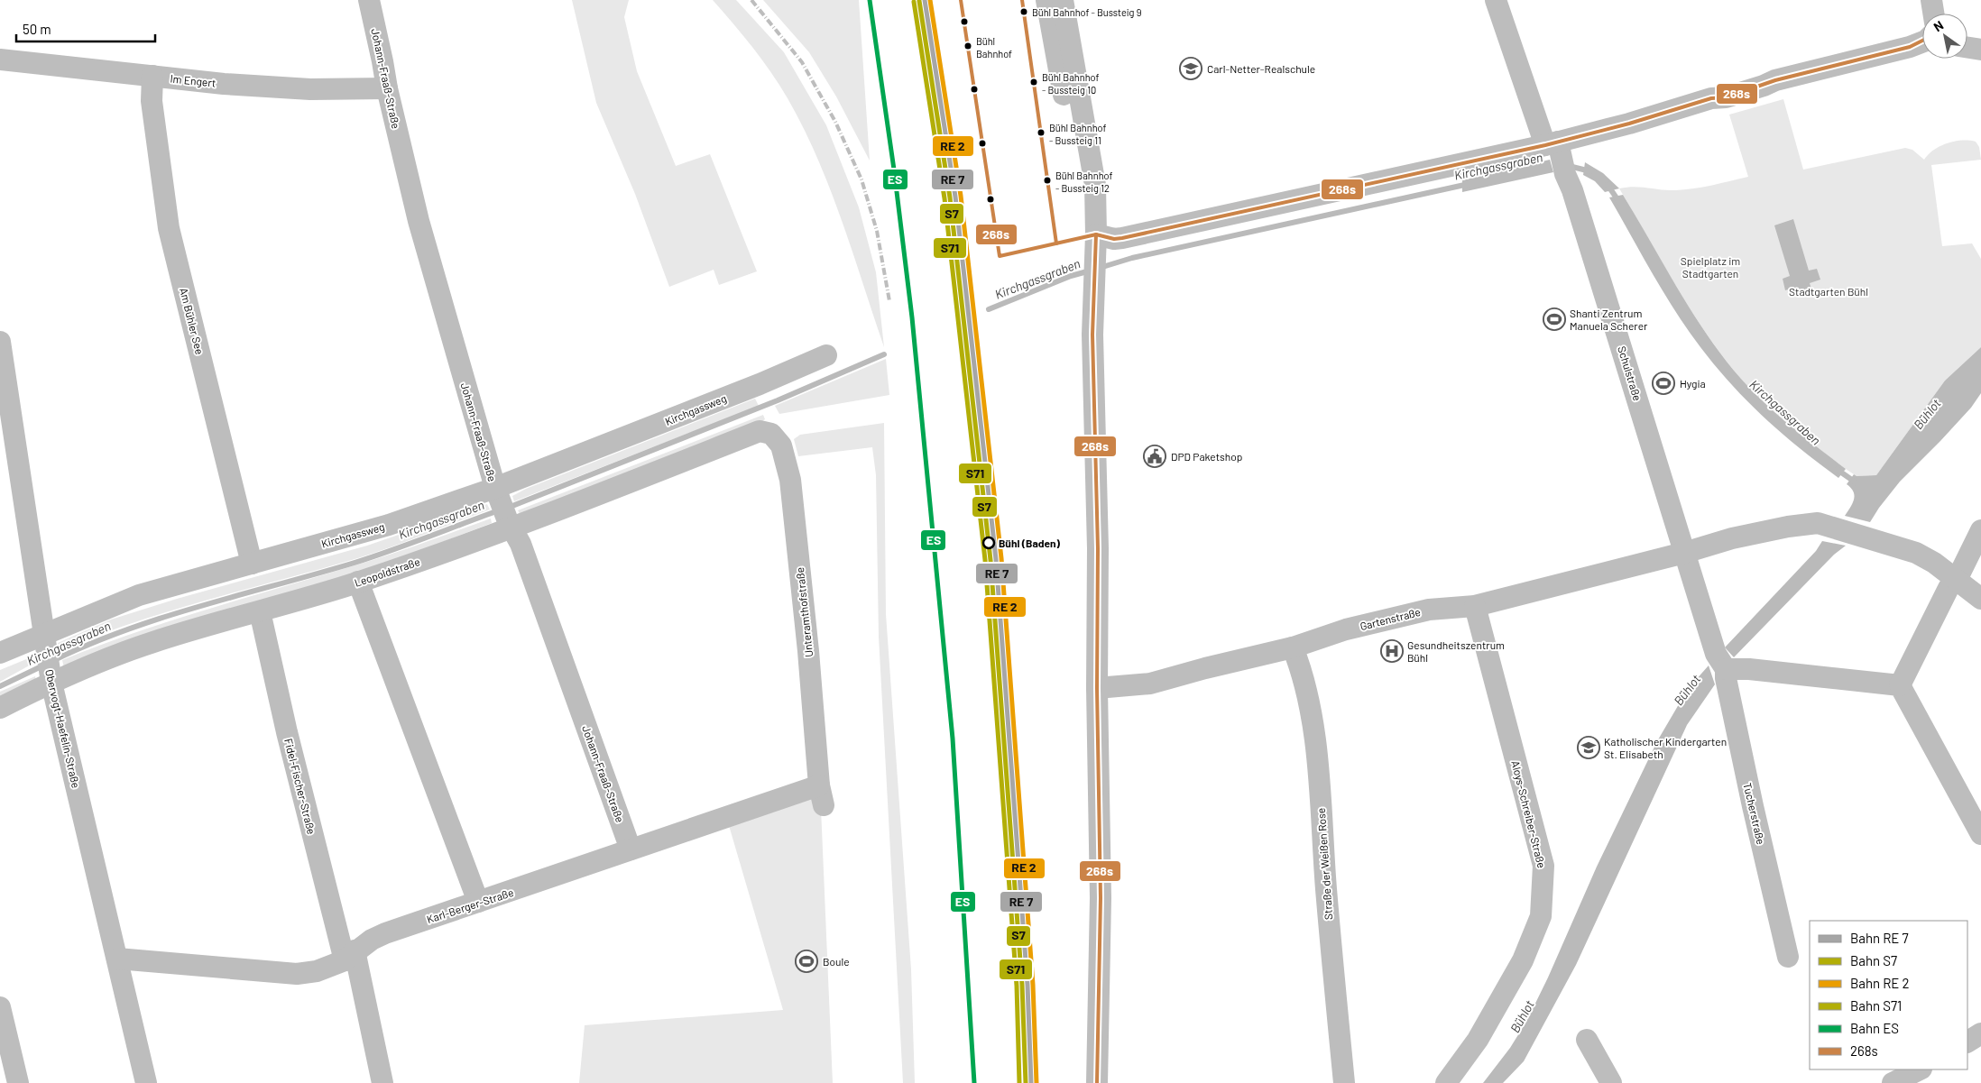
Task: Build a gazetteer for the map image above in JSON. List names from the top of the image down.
{
  "streets": {
    "street": [
      "Johann-Fraaß-Straße",
      "Im Engert",
      "Am Bühler See",
      "Schulstraße",
      "Kirchgassweg",
      "Leopoldstraße",
      "Unteramthofstraße",
      "Gartenstraße",
      "Obervogt-Haefelin-Straße",
      "Fidel-Fischer-Straße",
      "Tucherstraße",
      "Aloys-Schreiber-Straße",
      "Straße der Weißen Rose",
      "Karl-Berger-Straße"
    ]
  },
  "crossings": [
    ["Johann-Fraaß-Straße", "Im Engert"],
    ["Johann-Fraaß-Straße", "Kirchgassweg"],
    ["Johann-Fraaß-Straße", "Leopoldstraße"],
    ["Johann-Fraaß-Straße", "Karl-Berger-Straße"],
    ["Im Engert", "Am Bühler See"],
    ["Am Bühler See", "Kirchgassweg"],
    ["Schulstraße", "Gartenstraße"],
    ["Schulstraße", "Tucherstraße"],
    ["Kirchgassweg", "Obervogt-Haefelin-Straße"],
    ["Leopoldstraße", "Unteramthofstraße"],
    ["Leopoldstraße", "Obervogt-Haefelin-Straße"],
    ["Leopoldstraße", "Fidel-Fischer-Straße"],
    ["Unteramthofstraße", "Karl-Berger-Straße"],
    ["Gartenstraße", "Tucherstraße"],
    ["Gartenstraße", "Aloys-Schreiber-Straße"],
    ["Gartenstraße", "Straße der Weißen Rose"],
    ["Obervogt-Haefelin-Straße", "Karl-Berger-Straße"],
    ["Fidel-Fischer-Straße", "Karl-Berger-Straße"]
  ],
  "water": ["Kirchgassgraben", "Bühlot"],
  "parks": ["Spielplatz im Stadtgarten", "Stadtgarten Bühl"],
  "places": {
    "other": [
      "Bühl Bahnhof - Bussteig 9",
      "Bühl Bahnhof",
      "Bühl Bahnhof - Bussteig 10",
      "Bühl Bahnhof - Bussteig 11",
      "Bühl Bahnhof - Bussteig 12",
      "Bühl (Baden)"
    ],
    "school or university": ["Carl-Netter-Realschule", "Katholischer Kindergarten St. Elisabeth"],
    "sports": ["Shanti Zentrum Manuela Scherer", "Hygia", "Boule"],
    "public building": ["DPD Paketshop"],
    "hospital": ["Gesundheitszentrum Bühl"]
  },
  "lines": [
    "rail line ES",
    "transit line 268s",
    "rail line S7",
    "rail line S71"
  ],
  "legend": [
    "Bahn RE 7",
    "Bahn S7",
    "Bahn RE 2",
    "Bahn S71",
    "Bahn ES",
    "268s"
  ],
  "scale_bar": "50 m",
  "north": "top left"
}
